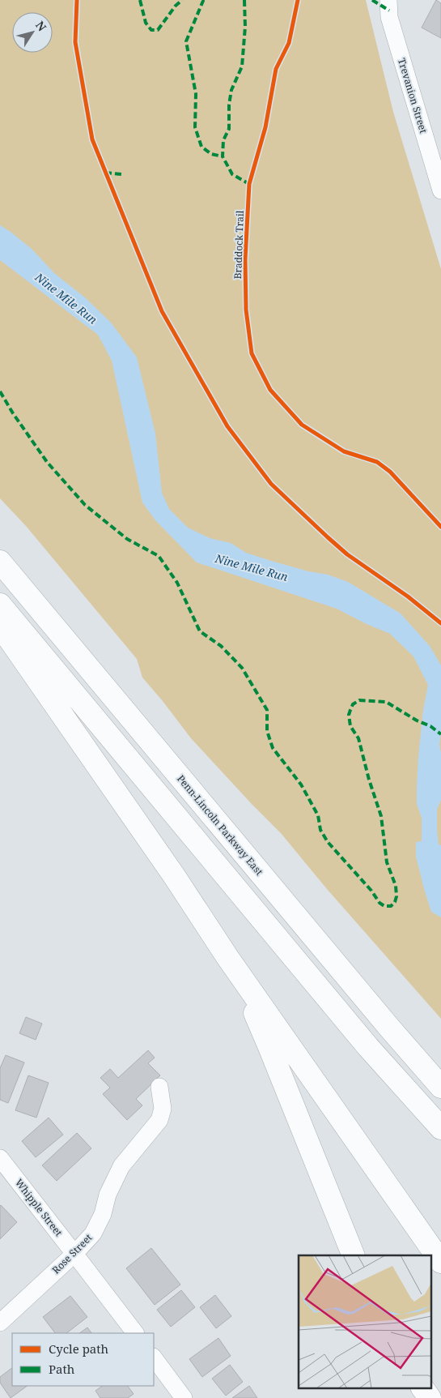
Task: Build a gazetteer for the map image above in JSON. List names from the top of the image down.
{
  "streets": {
    "highway": ["Penn-Lincoln Parkway East"],
    "street": ["Trevanion Street", "Whipple Street", "Rose Street"],
    "cycle path": ["Braddock Trail"]
  },
  "crossings": [
    ["Whipple Street", "Rose Street"]
  ],
  "water": ["Nine Mile Run"],
  "legend": ["Cycle path", "Path"],
  "north": "top right"
}
